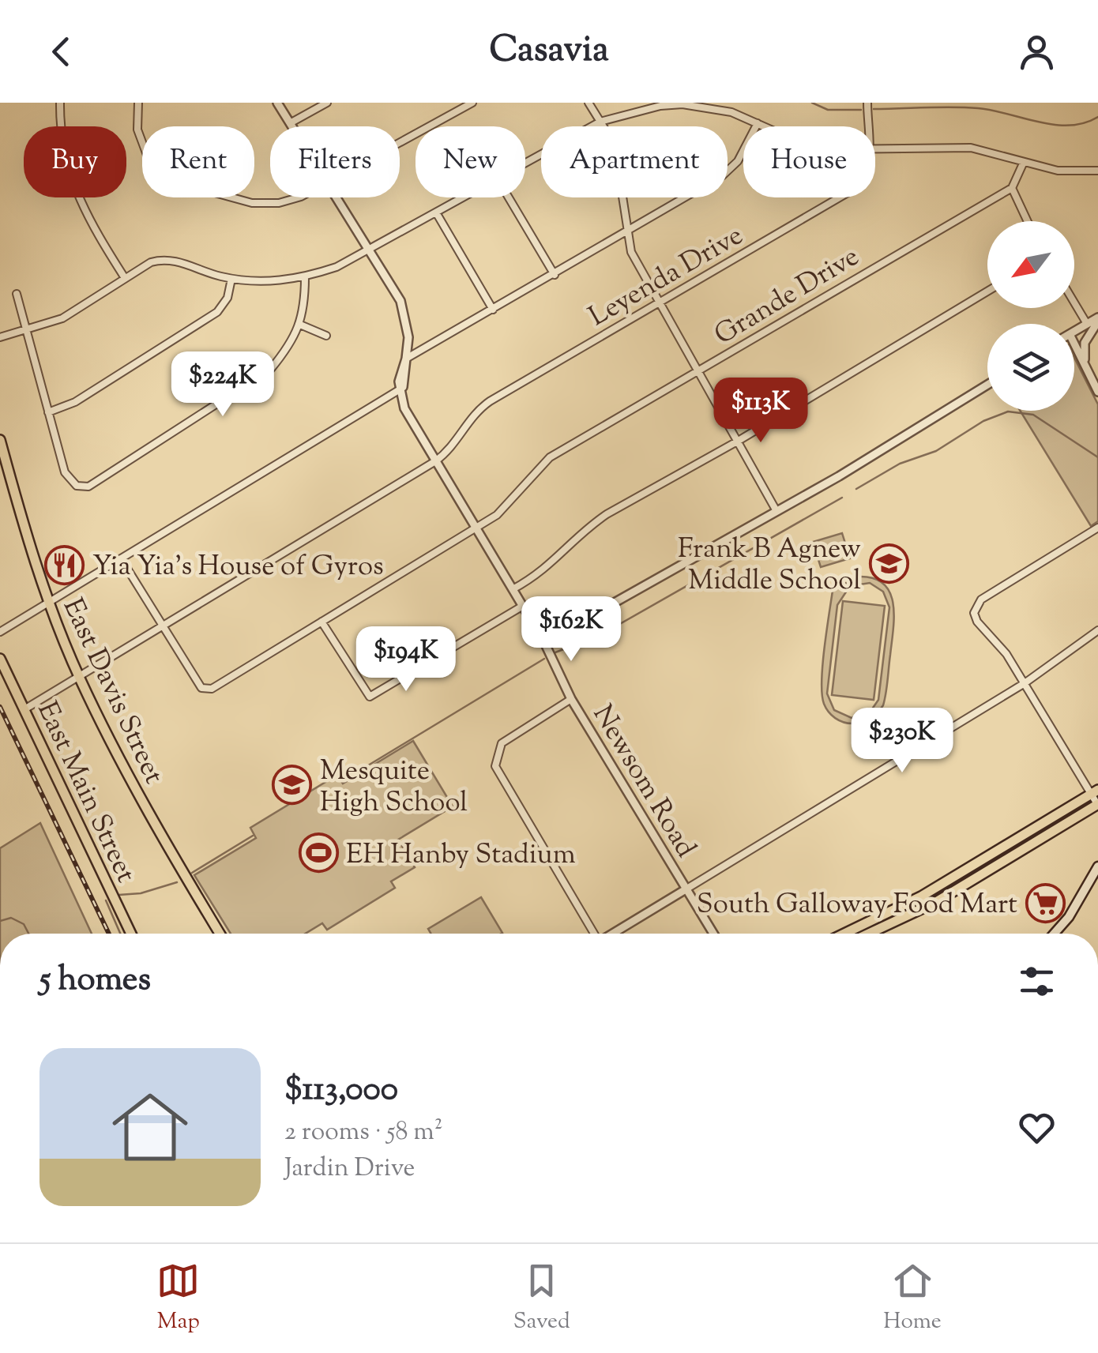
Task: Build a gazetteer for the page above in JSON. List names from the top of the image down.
{
  "streets": {
    "main road": ["East Davis Street", "East Main Street"],
    "street": ["Leyenda Drive", "Grande Drive", "Newsom Road"]
  },
  "crossings": [
    ["Leyenda Drive", "Grande Drive"],
    ["Leyenda Drive", "East Davis Street"],
    ["Leyenda Drive", "Newsom Road"],
    ["Leyenda Drive", "East Main Street"],
    ["Grande Drive", "Newsom Road"]
  ],
  "places": {
    "school or university": ["Frank B Agnew Middle School", "Mesquite High School"],
    "restaurant": ["Yia Yia's House of Gyros"],
    "sports": ["EH Hanby Stadium"],
    "supermarket": ["South Galloway Food Mart"]
  },
  "north": "bottom left",
  "page": {
    "header": "Casavia",
    "chip": [
      "Buy",
      "Rent",
      "Filters",
      "New",
      "Apartment",
      "House"
    ],
    "price": [
      "$224K",
      "$113K",
      "$162K",
      "$194K",
      "$230K"
    ],
    "heading": "5 homes",
    "list": [
      {
        "name": "$113,000",
        "note": "2 rooms · 58 m² · Jardin Drive"
      }
    ],
    "tabs": ["Map", "Saved", "Home"]
  }
}
